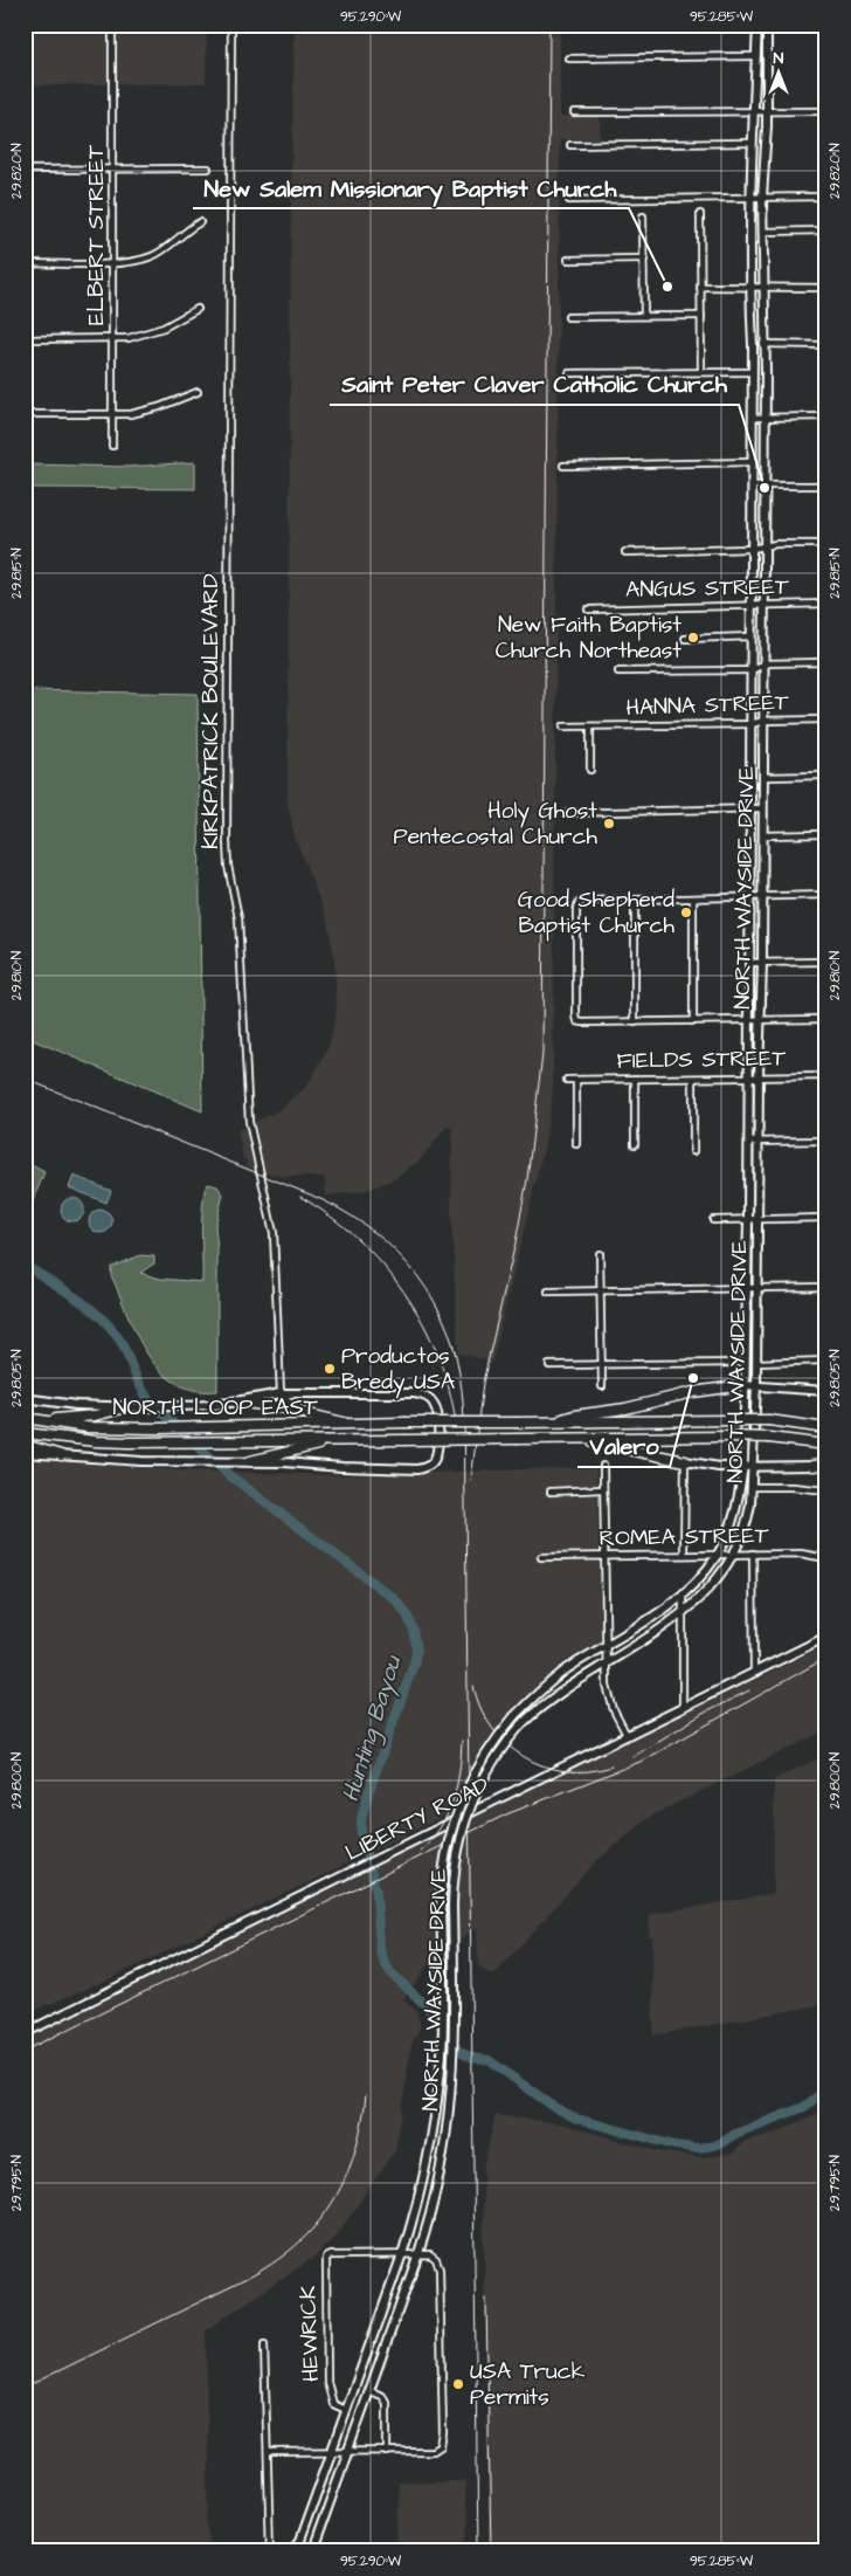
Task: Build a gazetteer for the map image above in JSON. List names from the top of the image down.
{
  "streets": {
    "highway": ["NORTH LOOP EAST"],
    "main road": ["NORTH WAYSIDE DRIVE", "LIBERTY ROAD"],
    "street": [
      "ELBERT STREET",
      "ANGUS STREET",
      "HANNA STREET",
      "KIRKPATRICK BOULEVARD",
      "FIELDS STREET",
      "ROMEA STREET",
      "HEWRICK"
    ]
  },
  "crossings": [
    ["ANGUS STREET", "NORTH WAYSIDE DRIVE"],
    ["HANNA STREET", "NORTH WAYSIDE DRIVE"],
    ["NORTH WAYSIDE DRIVE", "FIELDS STREET"],
    ["NORTH WAYSIDE DRIVE", "ROMEA STREET"],
    ["NORTH WAYSIDE DRIVE", "HEWRICK"]
  ],
  "water": ["Hunting Bayou"],
  "places": [
    "New Salem Missionary Baptist Church",
    "Saint Peter Claver Catholic Church",
    "New Faith Baptist Church Northeast",
    "Holy Ghost Pentecostal Church",
    "Good Shepherd Baptist Church",
    "Productos Bredy USA",
    "Valero",
    "USA Truck Permits"
  ],
  "north": "top",
  "coordinates": [
    "95.290°W",
    "95.285°W",
    "29.820°N",
    "29.815°N",
    "29.810°N",
    "29.805°N",
    "29.800°N",
    "29.795°N"
  ]
}
